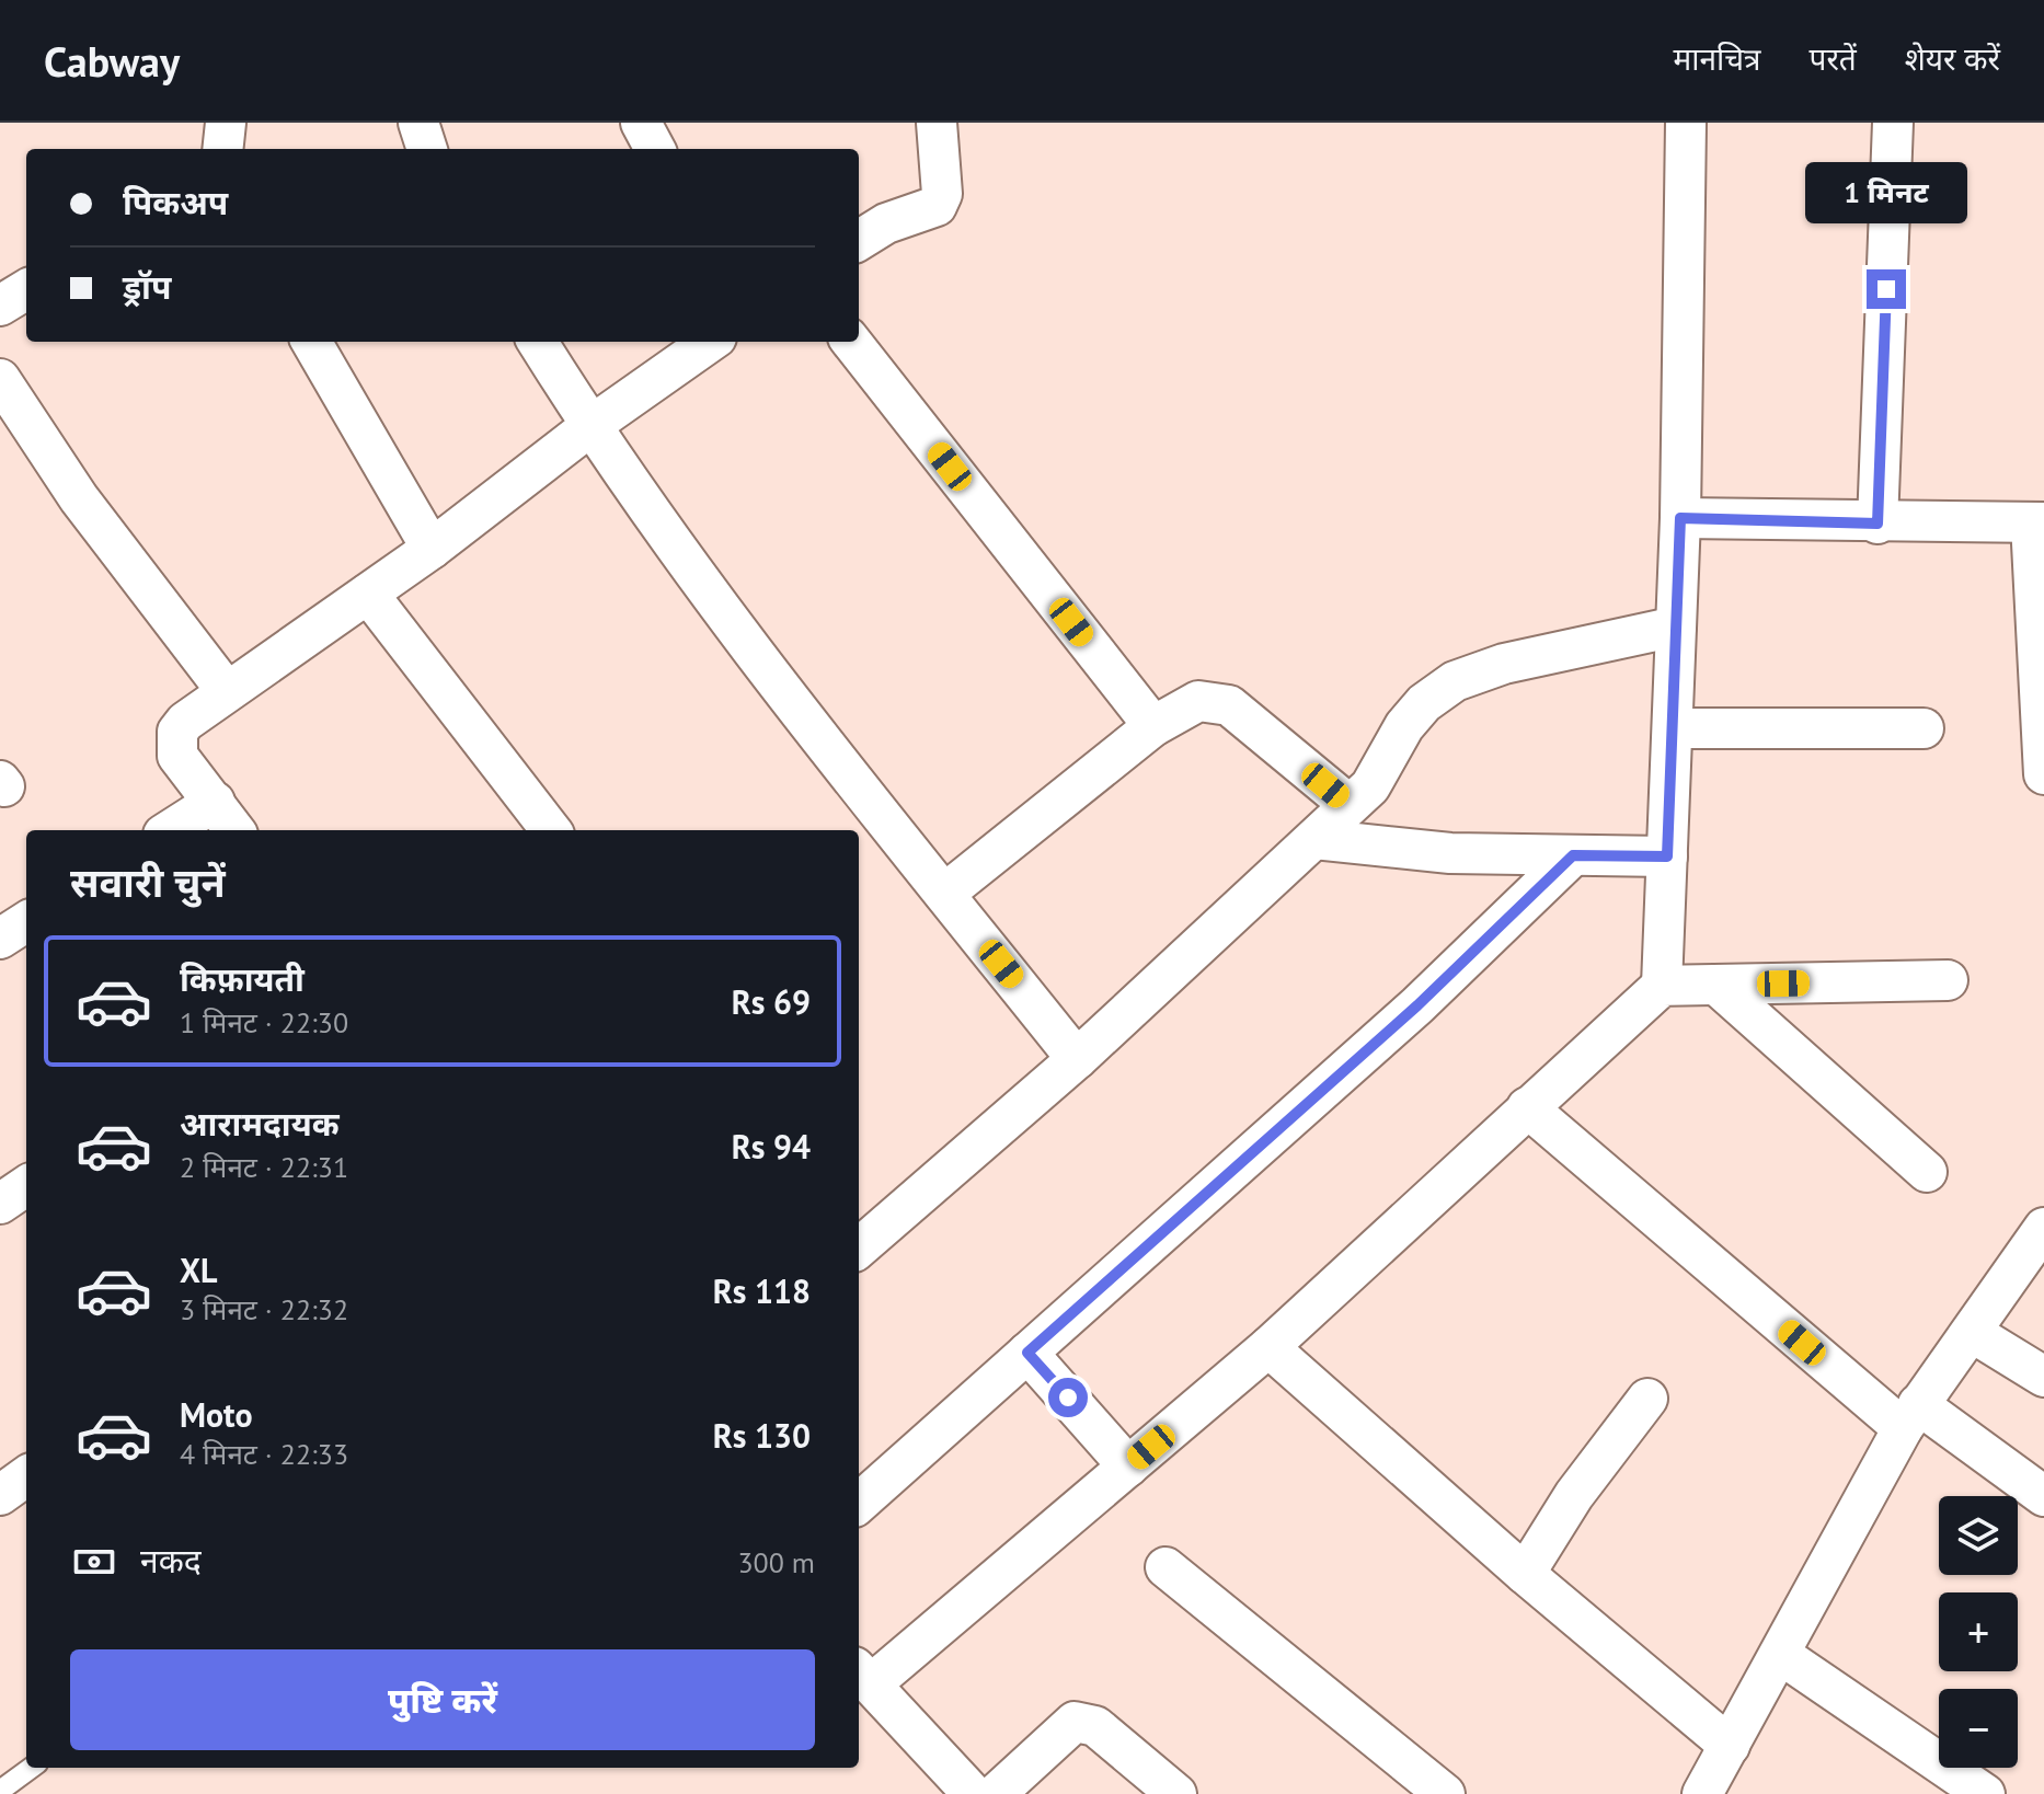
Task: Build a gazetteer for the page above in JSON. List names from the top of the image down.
{
  "page": {
    "header": "Cabway",
    "nav": ["मानचित्र", "परतें", "शेयर करें"],
    "banner": ["पिकअप", "ड्रॉप"],
    "bubble": "1 मिनट",
    "heading": "सवारी चुनें",
    "list": [
      {
        "name": "किफ़ायती",
        "note": "1 मिनट · 22:30",
        "value": "Rs 69"
      },
      {
        "name": "आरामदायक",
        "note": "2 मिनट · 22:31",
        "value": "Rs 94"
      },
      {
        "name": "XL",
        "note": "3 मिनट · 22:32",
        "value": "Rs 118"
      },
      {
        "name": "Moto",
        "note": "4 मिनट · 22:33",
        "value": "Rs 130"
      }
    ],
    "map_buttons": ["+", "−"],
    "pay": ["नकद", "300 m"],
    "buttons": "पुष्टि करें"
  }
}
